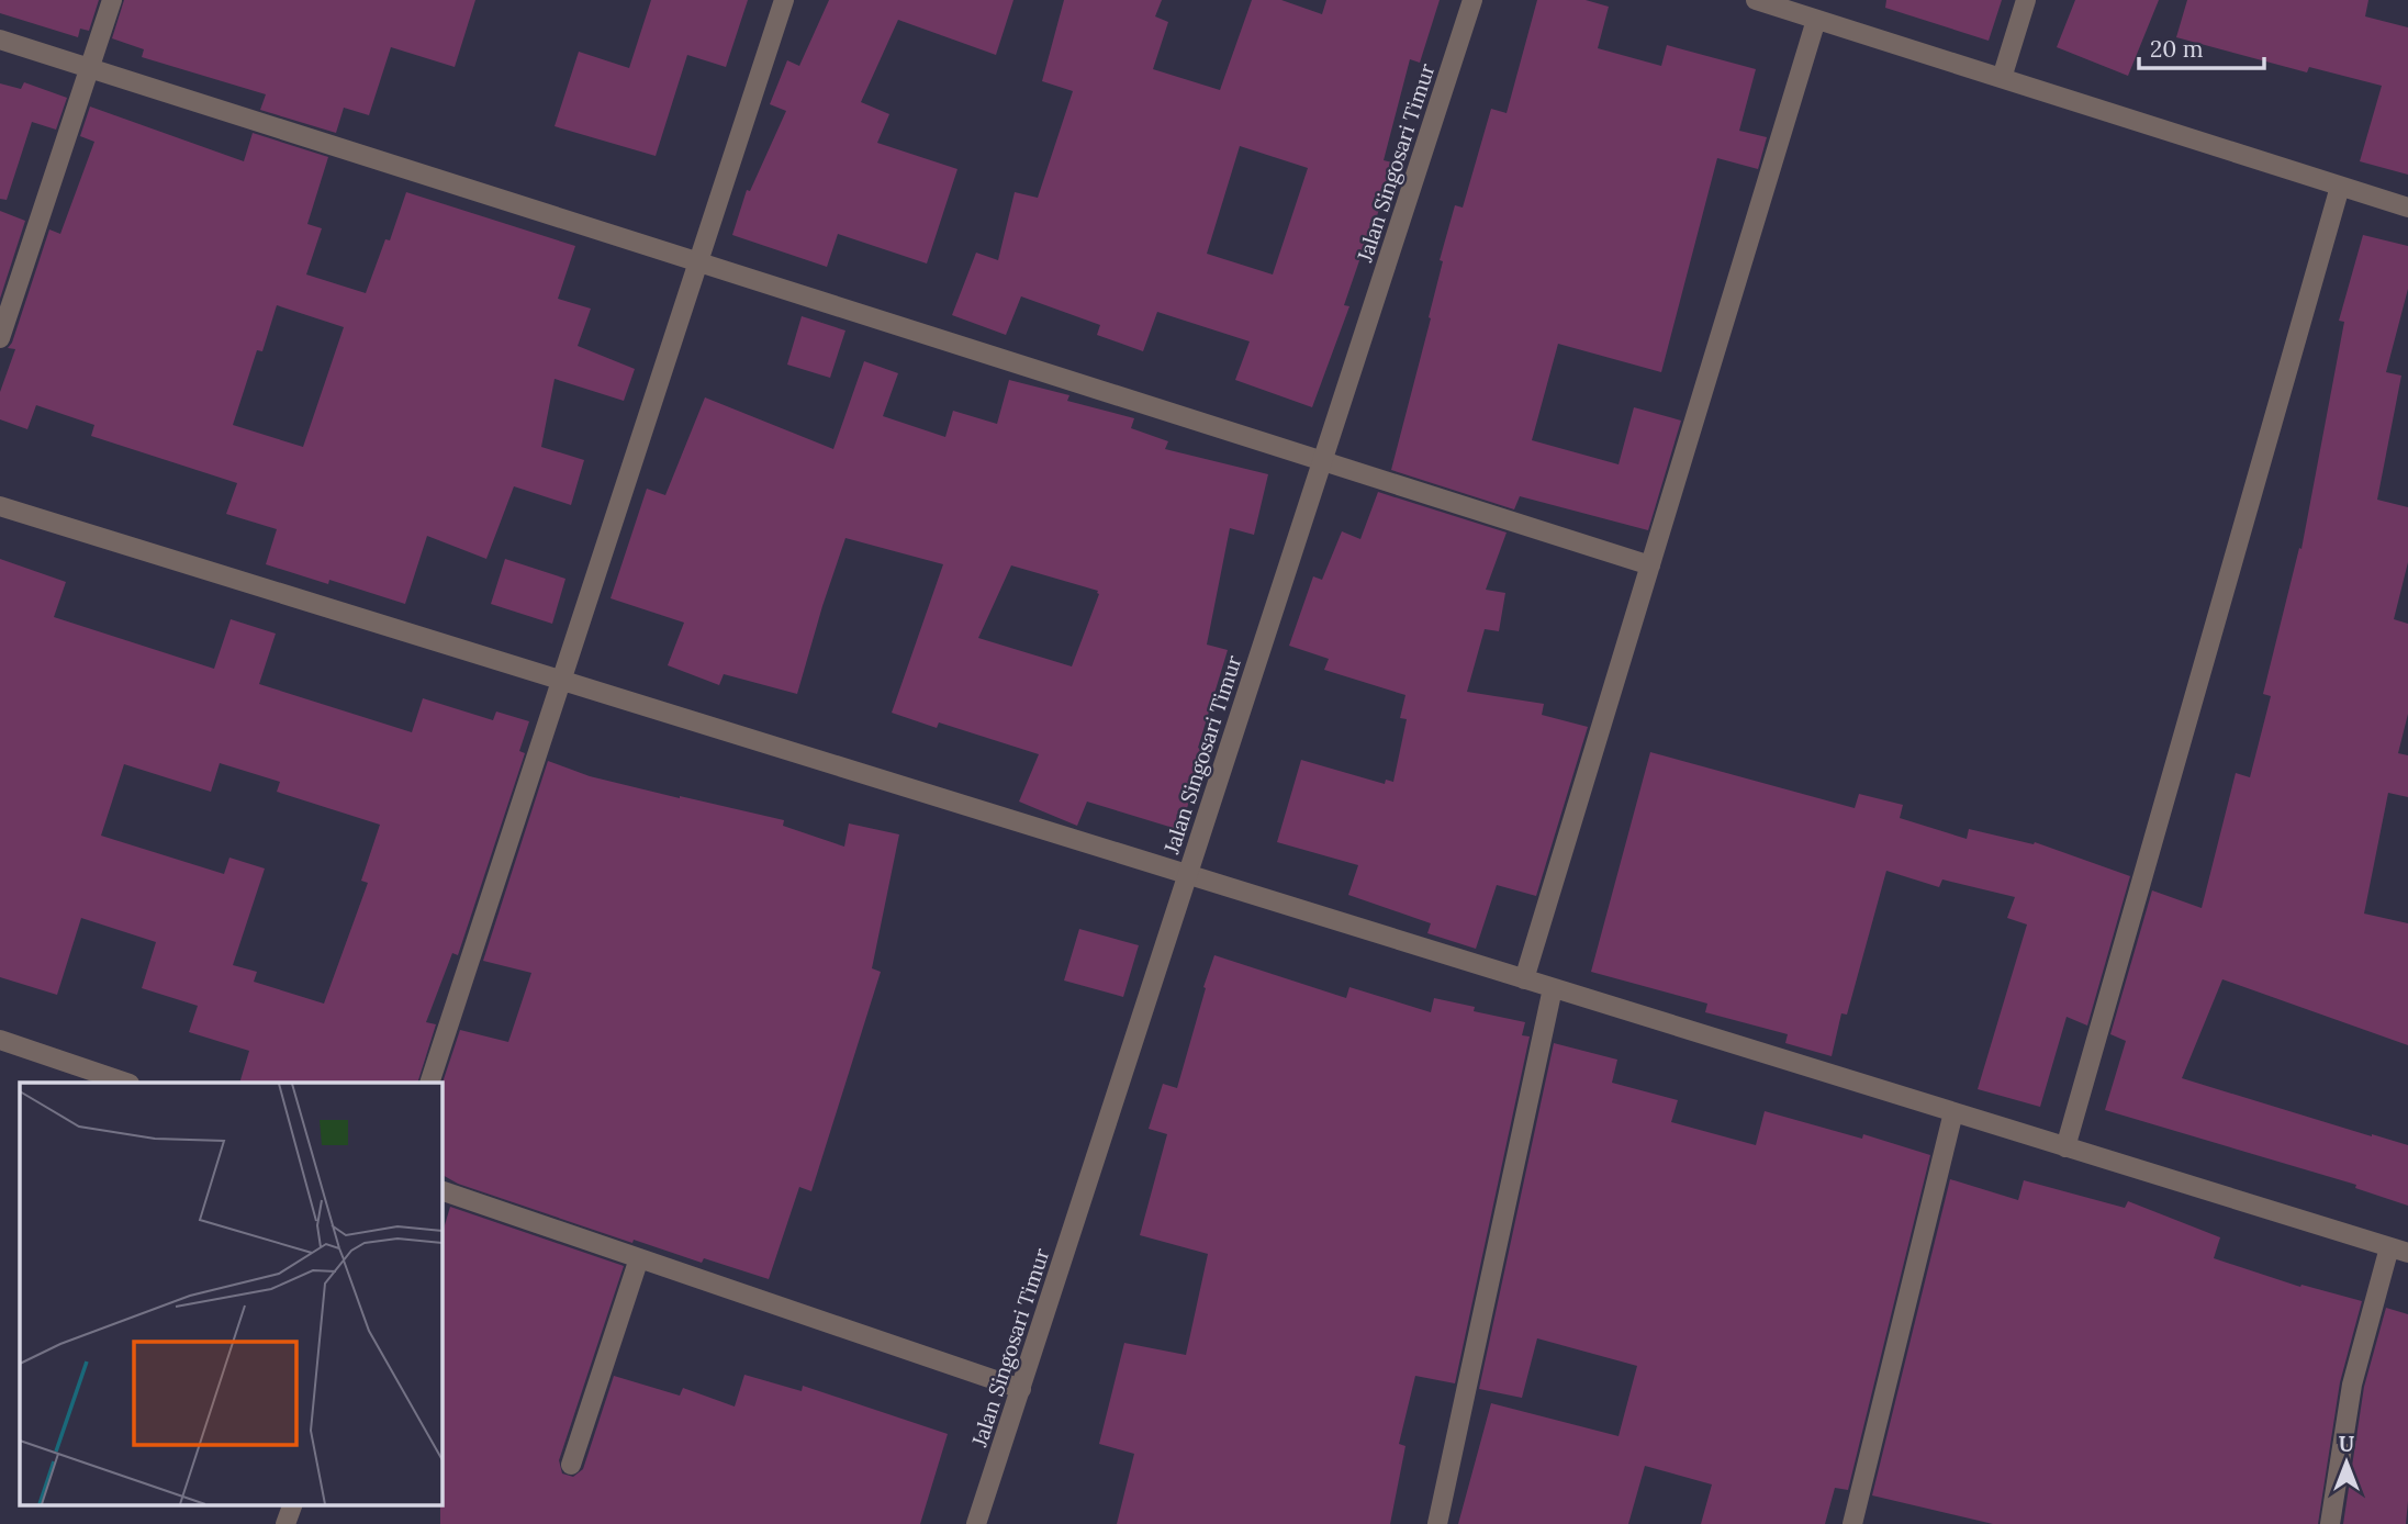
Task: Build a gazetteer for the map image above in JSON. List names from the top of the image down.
{
  "streets": {
    "street": ["Jalan Singosari Timur"]
  },
  "scale_bar": "20 m",
  "north": "top"
}
